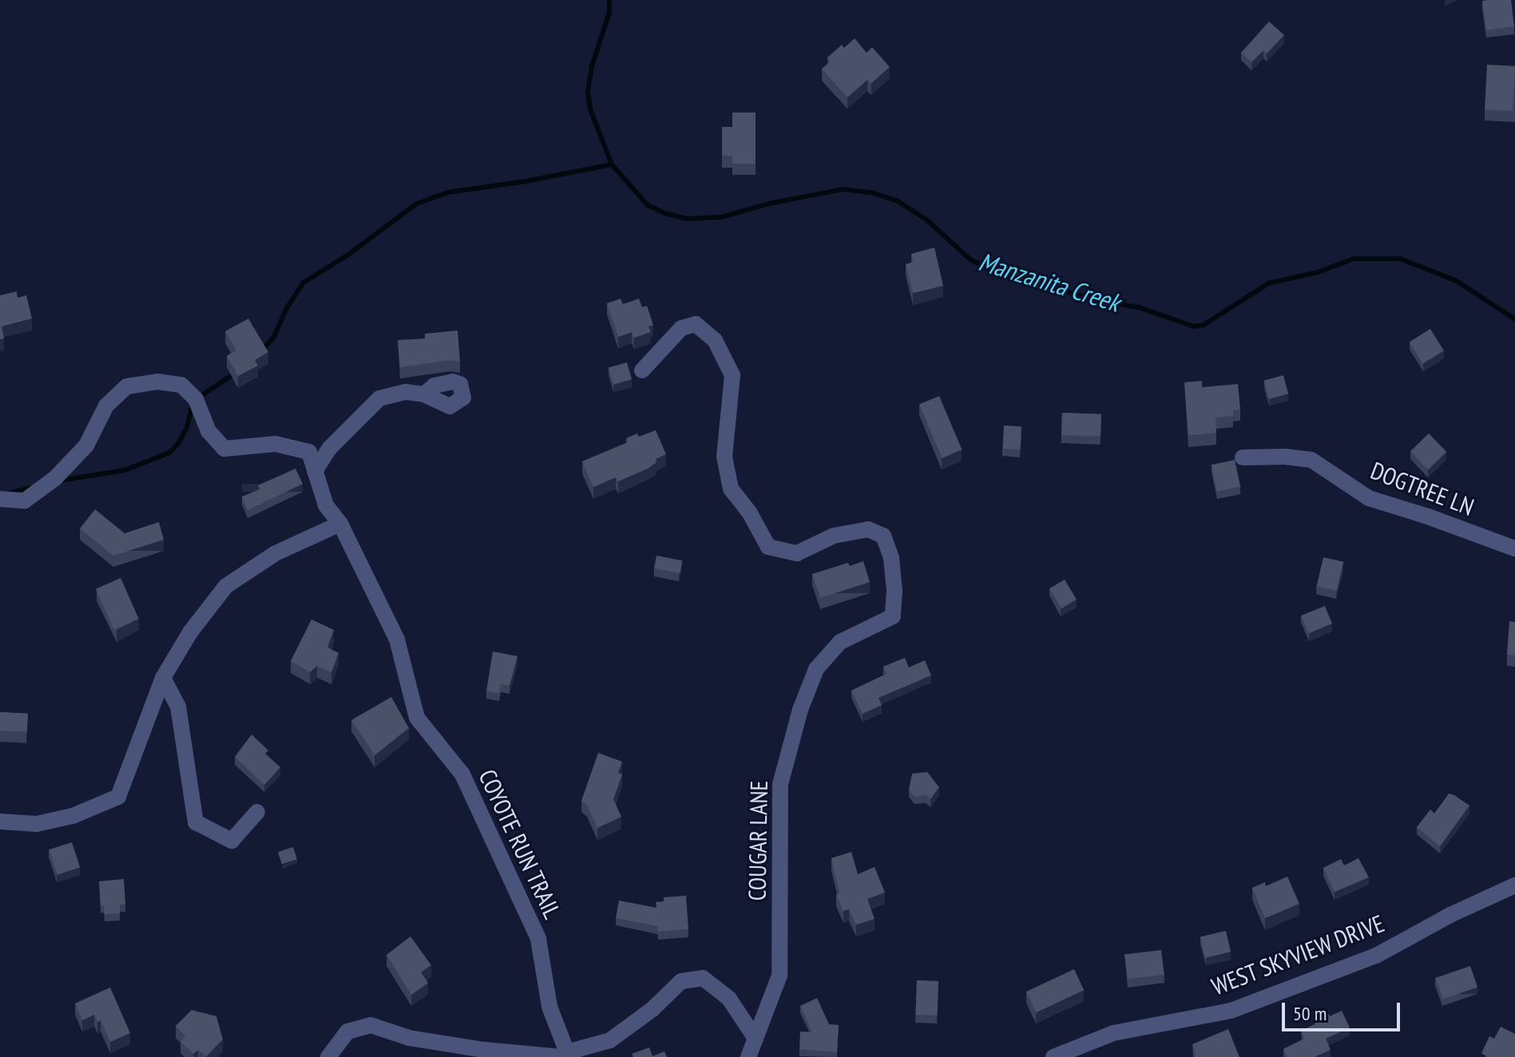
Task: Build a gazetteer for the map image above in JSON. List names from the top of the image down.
{
  "streets": {
    "street": [
      "DOGTREE LN",
      "COUGAR LANE",
      "COYOTE RUN TRAIL",
      "WEST SKYVIEW DRIVE"
    ]
  },
  "water": ["Manzanita Creek"],
  "scale_bar": "50 m"
}
